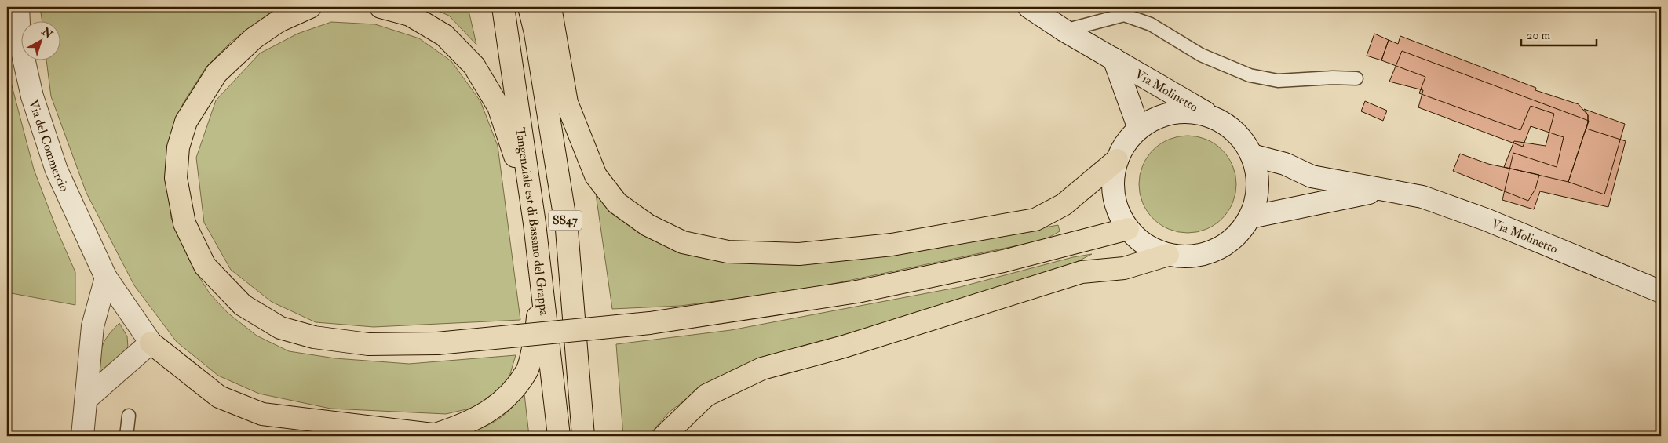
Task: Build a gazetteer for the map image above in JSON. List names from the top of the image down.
{
  "streets": {
    "highway": ["SS47", "Tangenziale est di Bassano del Grappa"],
    "main road": ["Via Molinetto", "Via del Commercio"]
  },
  "scale_bar": "20 m",
  "north": "top right"
}
